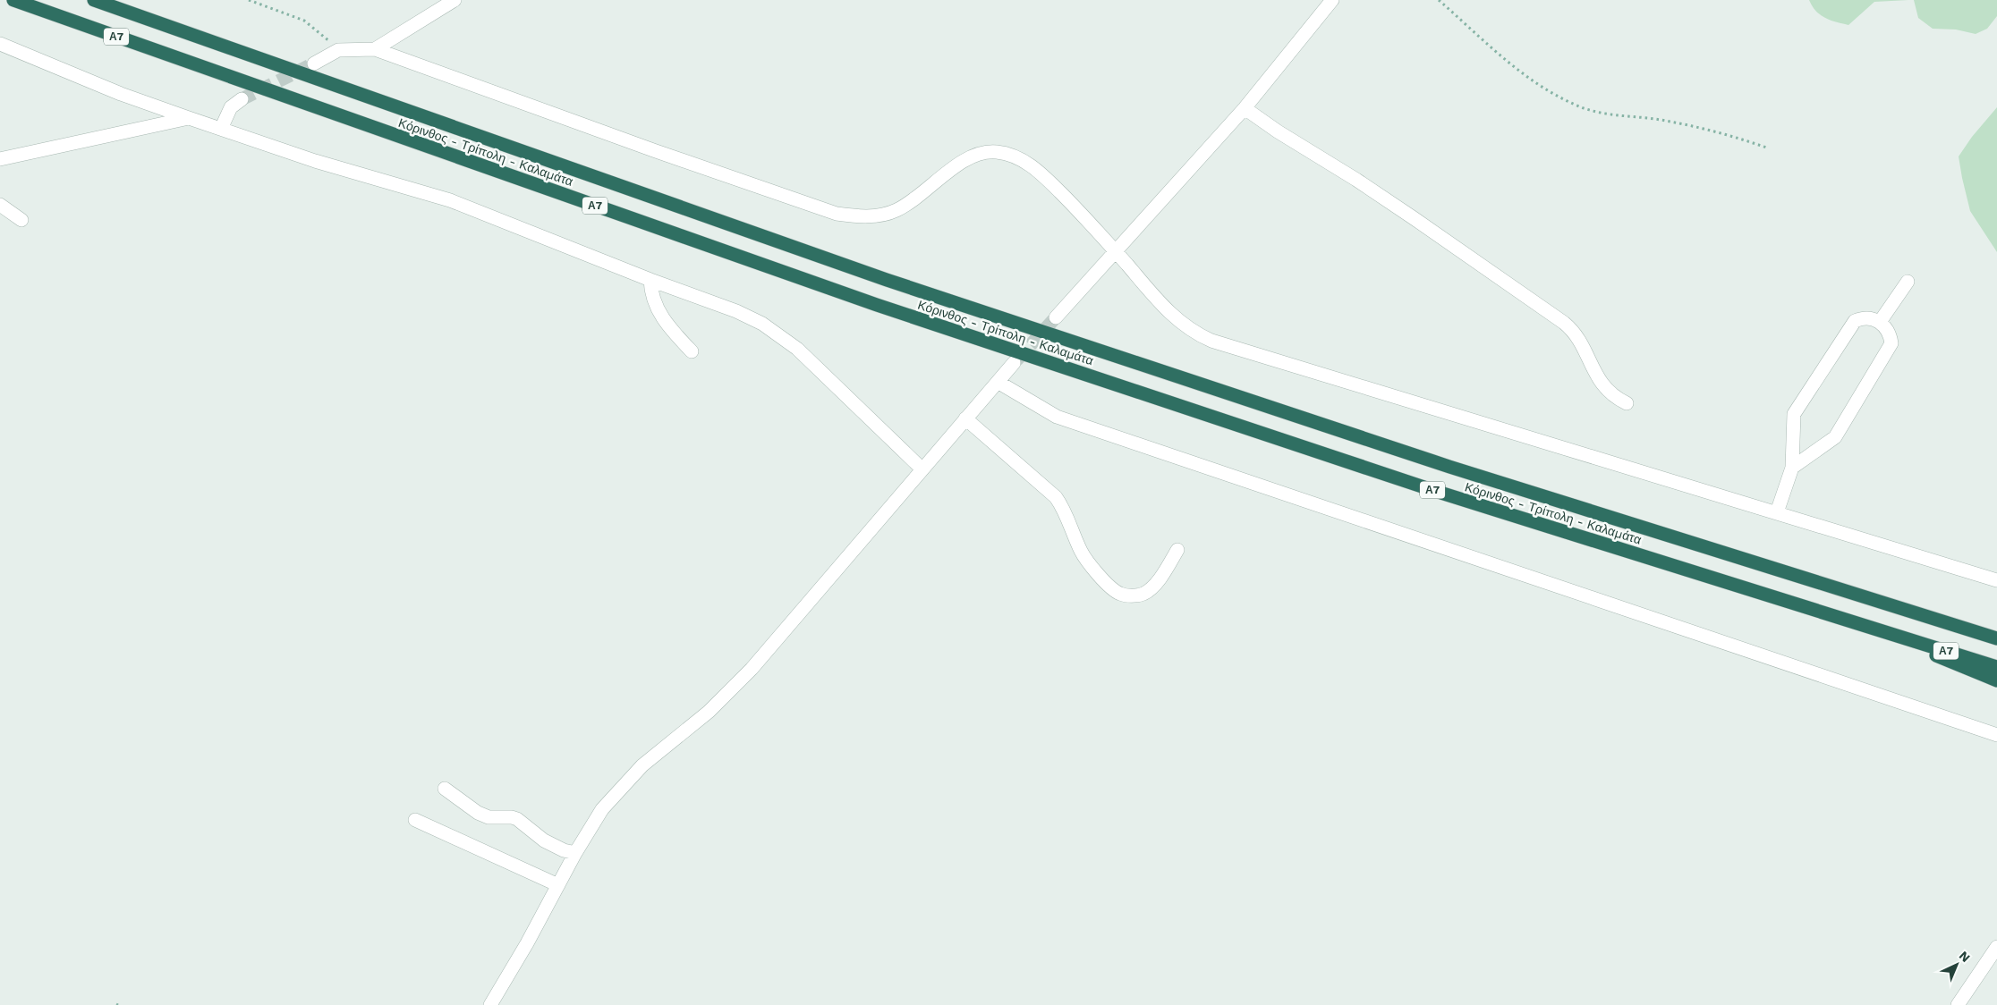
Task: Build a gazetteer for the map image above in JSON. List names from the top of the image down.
{
  "streets": {
    "highway": ["Α7", "Κόρινθος - Τρίπολη - Καλαμάτα"]
  },
  "north": "top right"
}
